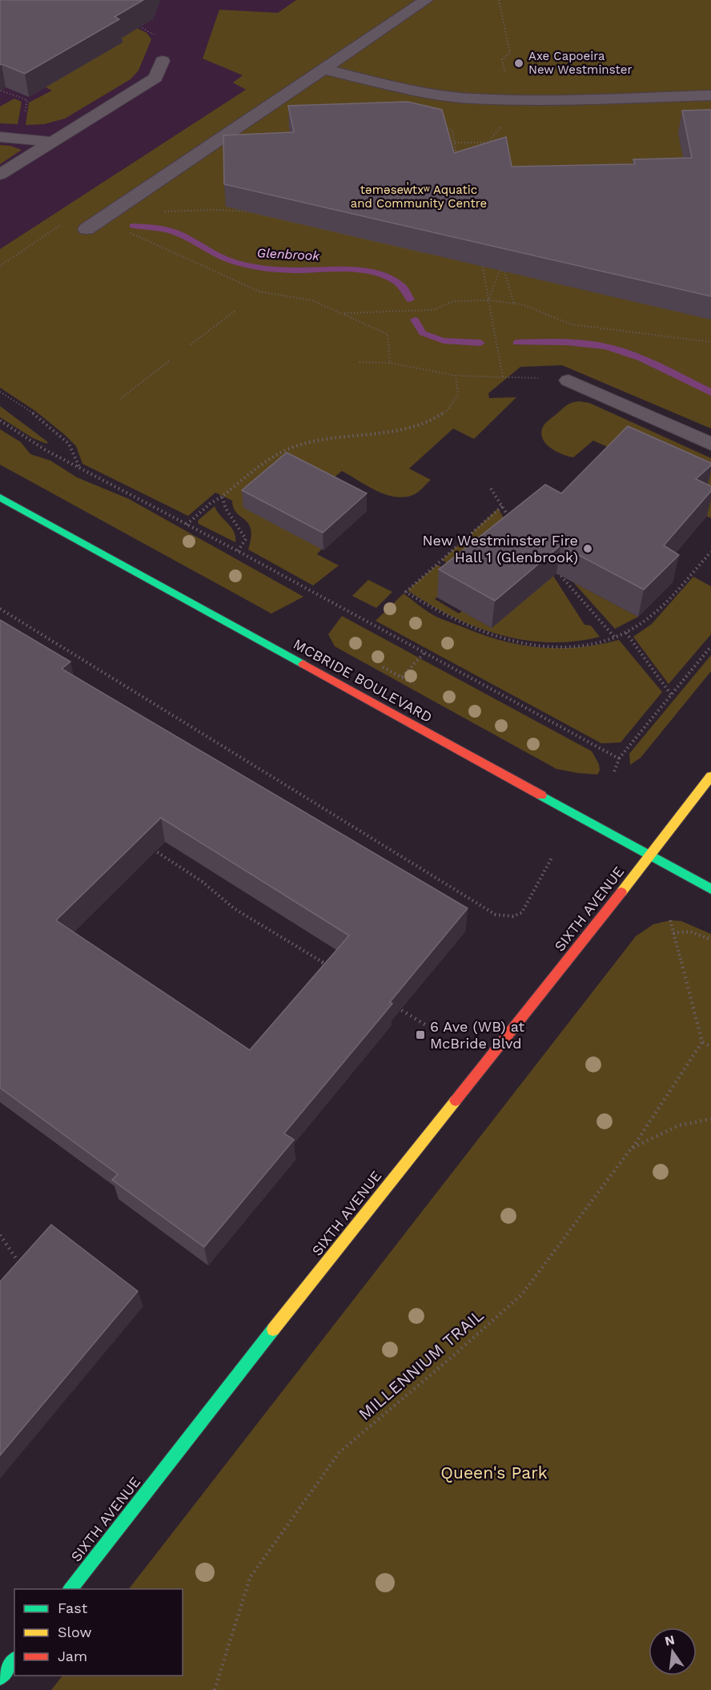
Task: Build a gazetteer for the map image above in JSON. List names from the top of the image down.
{
  "streets": {
    "street": ["MCBRIDE BOULEVARD", "SIXTH AVENUE"],
    "path": ["MILLENNIUM TRAIL"]
  },
  "crossings": [
    ["MCBRIDE BOULEVARD", "SIXTH AVENUE"]
  ],
  "water": ["Glenbrook"],
  "parks": ["təməsew̓txʷ Aquatic and Community Centre", "Queen's Park"],
  "places": {
    "other": ["Axe Capoeira New Westminster", "New Westminster Fire Hall 1 (Glenbrook)"],
    "transit": ["6 Ave (WB) at McBride Blvd"]
  },
  "legend": ["Fast", "Slow", "Jam"],
  "north": "top"
}
